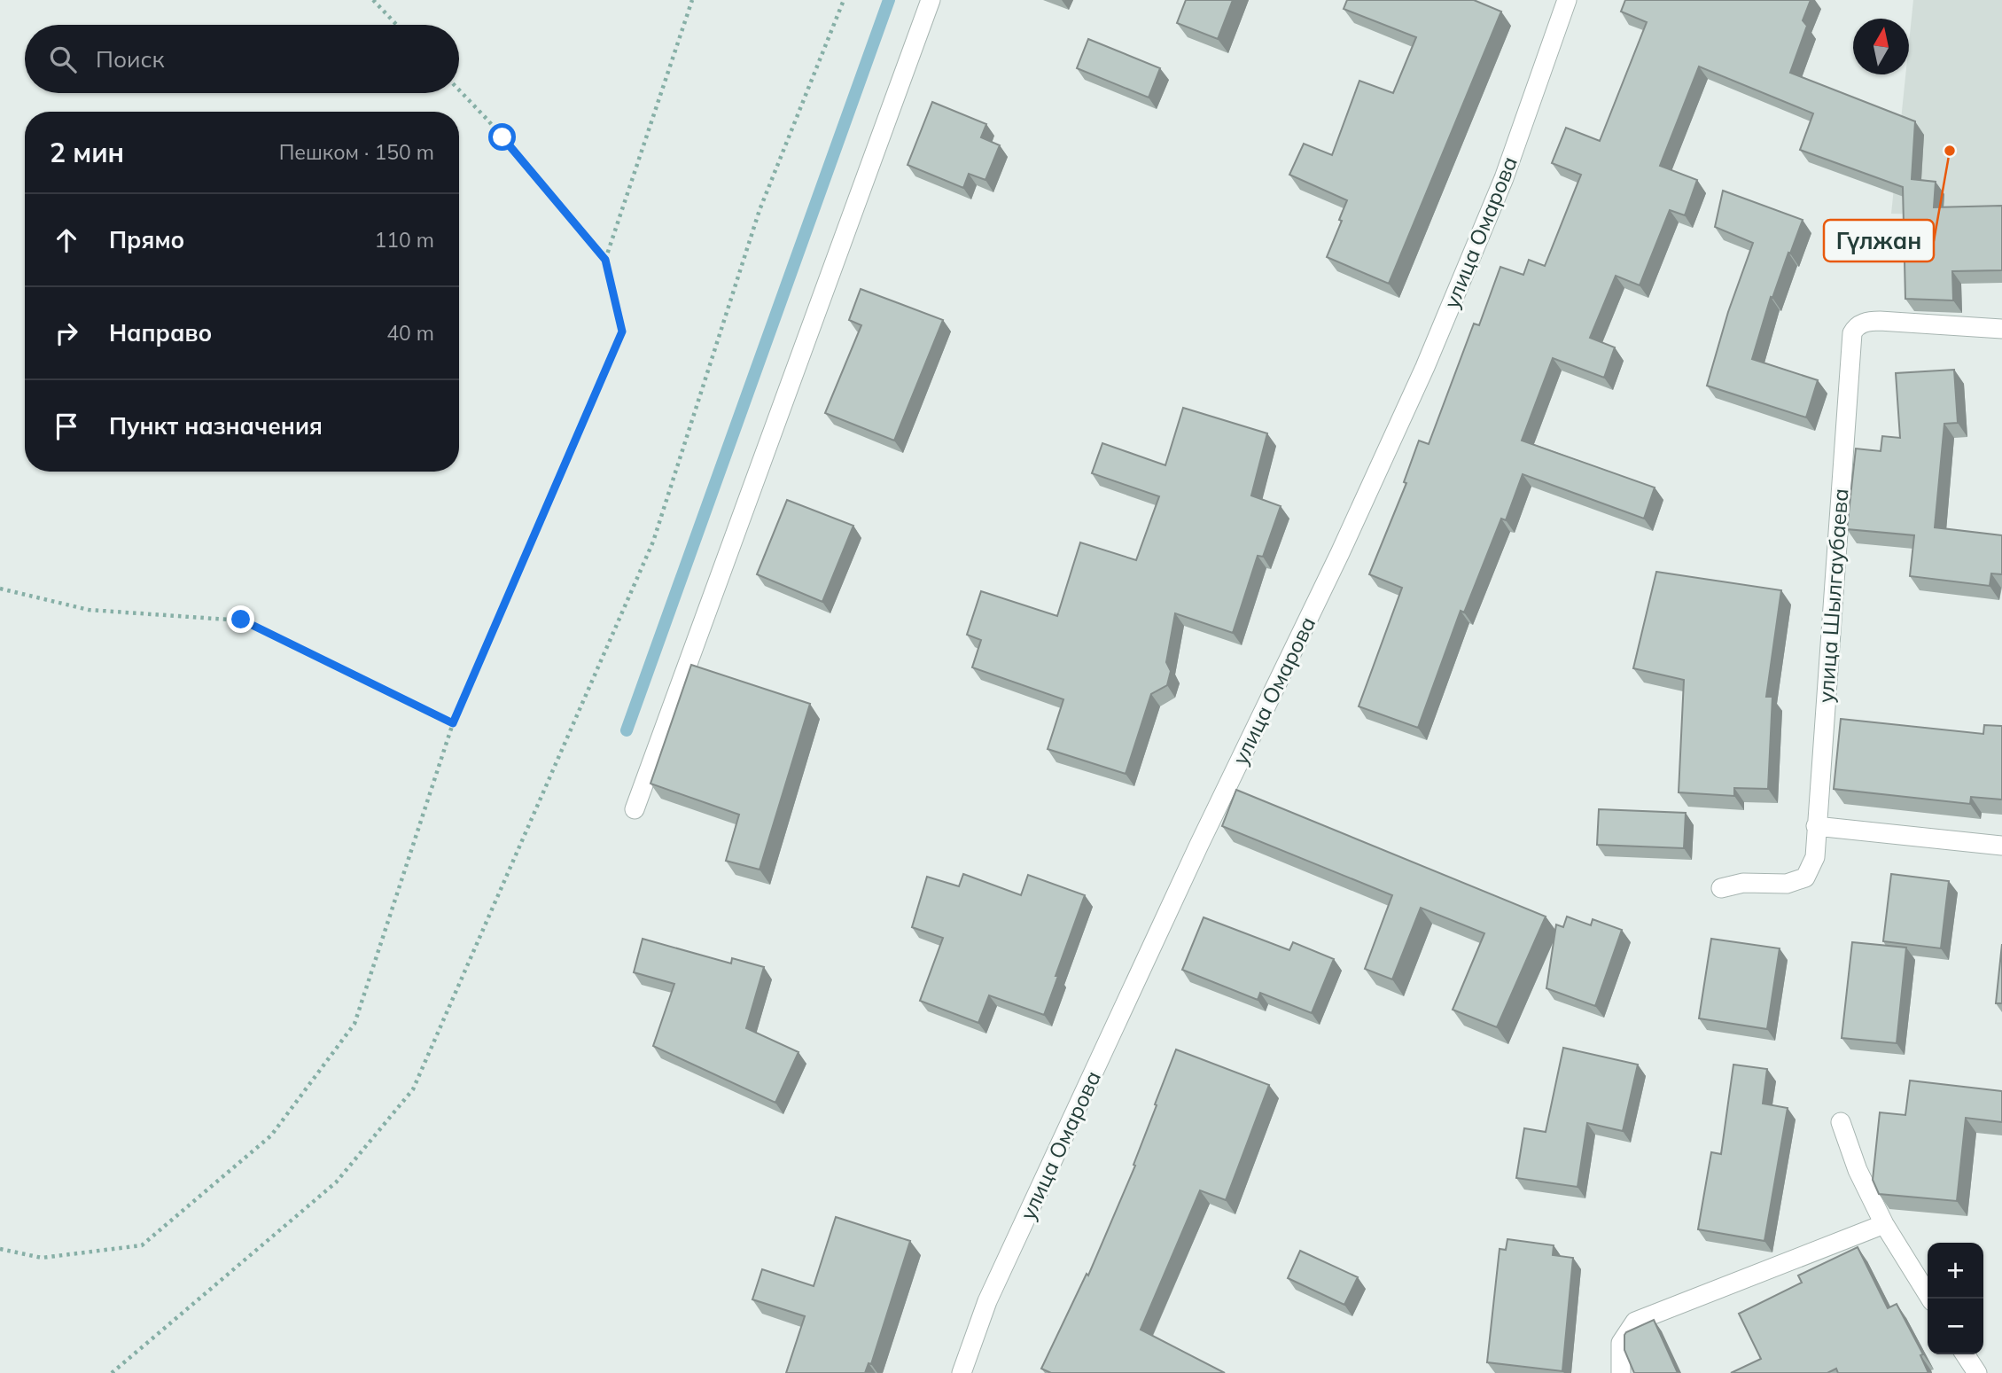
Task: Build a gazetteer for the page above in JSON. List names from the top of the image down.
{
  "streets": {
    "street": ["улица Омарова", "улица Шылгаубаева"]
  },
  "places": ["Гүлжан"],
  "north": "top",
  "page": {
    "search": "Поиск",
    "heading": ["2 мин", "Пешком · 150 m"],
    "list": [
      ["Прямо", "110 m"],
      ["Направо", "40 m"],
      "Пункт назначения"
    ],
    "map_buttons": ["+", "−"]
  }
}
